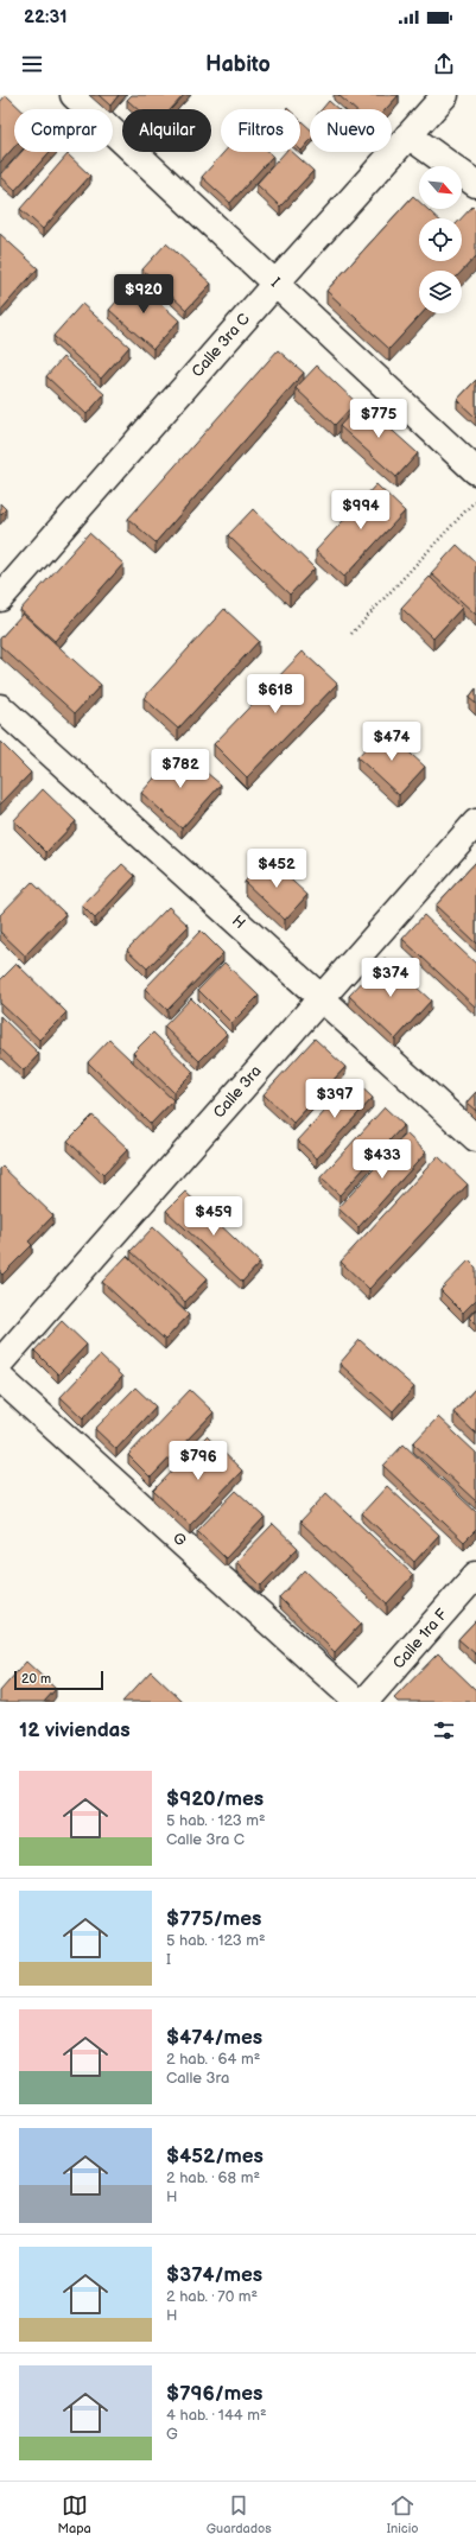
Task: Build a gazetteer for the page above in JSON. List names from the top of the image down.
{
  "streets": {
    "street": [
      "I",
      "Calle 3ra C",
      "H",
      "Calle 3ra",
      "G",
      "Calle 1ra F"
    ]
  },
  "crossings": [
    ["I", "Calle 3ra C"],
    ["H", "Calle 3ra"]
  ],
  "scale_bar": "20 m",
  "north": "bottom right",
  "page": {
    "status": "22:31",
    "header": "Habito",
    "chip": [
      "Comprar",
      "Alquilar",
      "Filtros",
      "Nuevo"
    ],
    "price": [
      "$920",
      "$775",
      "$994",
      "$618",
      "$474",
      "$782",
      "$452",
      "$374",
      "$397",
      "$433",
      "$459",
      "$796"
    ],
    "scale": "20 m",
    "heading": "12 viviendas",
    "list": [
      {
        "name": "$920/mes",
        "note": "5 hab. · 123 m² · Calle 3ra C"
      },
      {
        "name": "$775/mes",
        "note": "5 hab. · 123 m² · I"
      },
      {
        "name": "$474/mes",
        "note": "2 hab. · 64 m² · Calle 3ra"
      },
      {
        "name": "$452/mes",
        "note": "2 hab. · 68 m² · H"
      },
      {
        "name": "$374/mes",
        "note": "2 hab. · 70 m² · H"
      },
      {
        "name": "$796/mes",
        "note": "4 hab. · 144 m² · G"
      }
    ],
    "tabs": ["Mapa", "Guardados", "Inicio"]
  }
}
